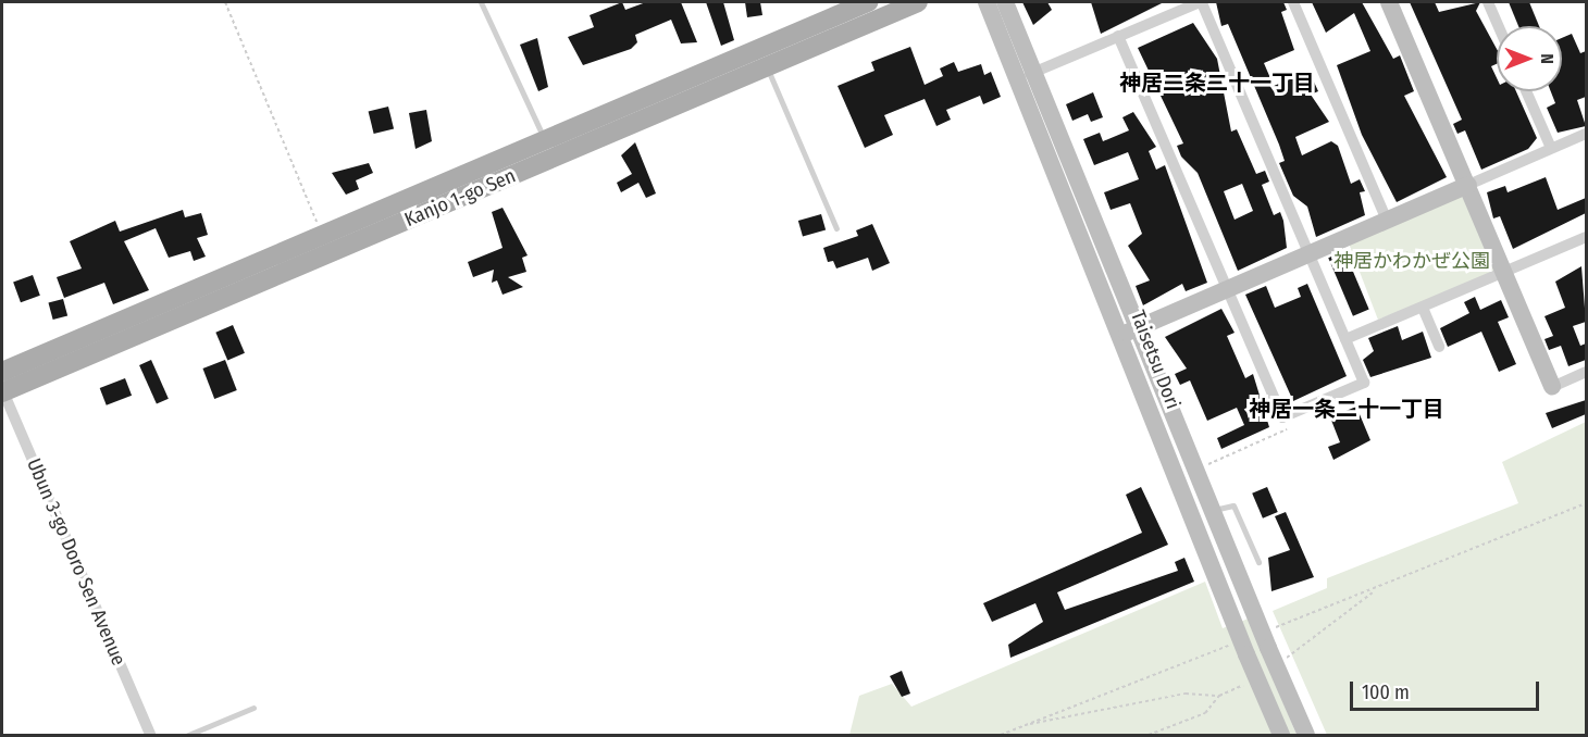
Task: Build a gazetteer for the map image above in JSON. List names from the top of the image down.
{
  "streets": {
    "main road": ["Kanjo 1-go Sen"],
    "street": ["Taisetsu Dori", "Ubun 3-go Doro Sen Avenue"]
  },
  "crossings": [
    ["Kanjo 1-go Sen", "Ubun 3-go Doro Sen Avenue"]
  ],
  "districts": ["神居二条二十一丁目", "神居一条二十一丁目"],
  "parks": ["神居かわかぜ公園"],
  "scale_bar": "100 m",
  "north": "right"
}
